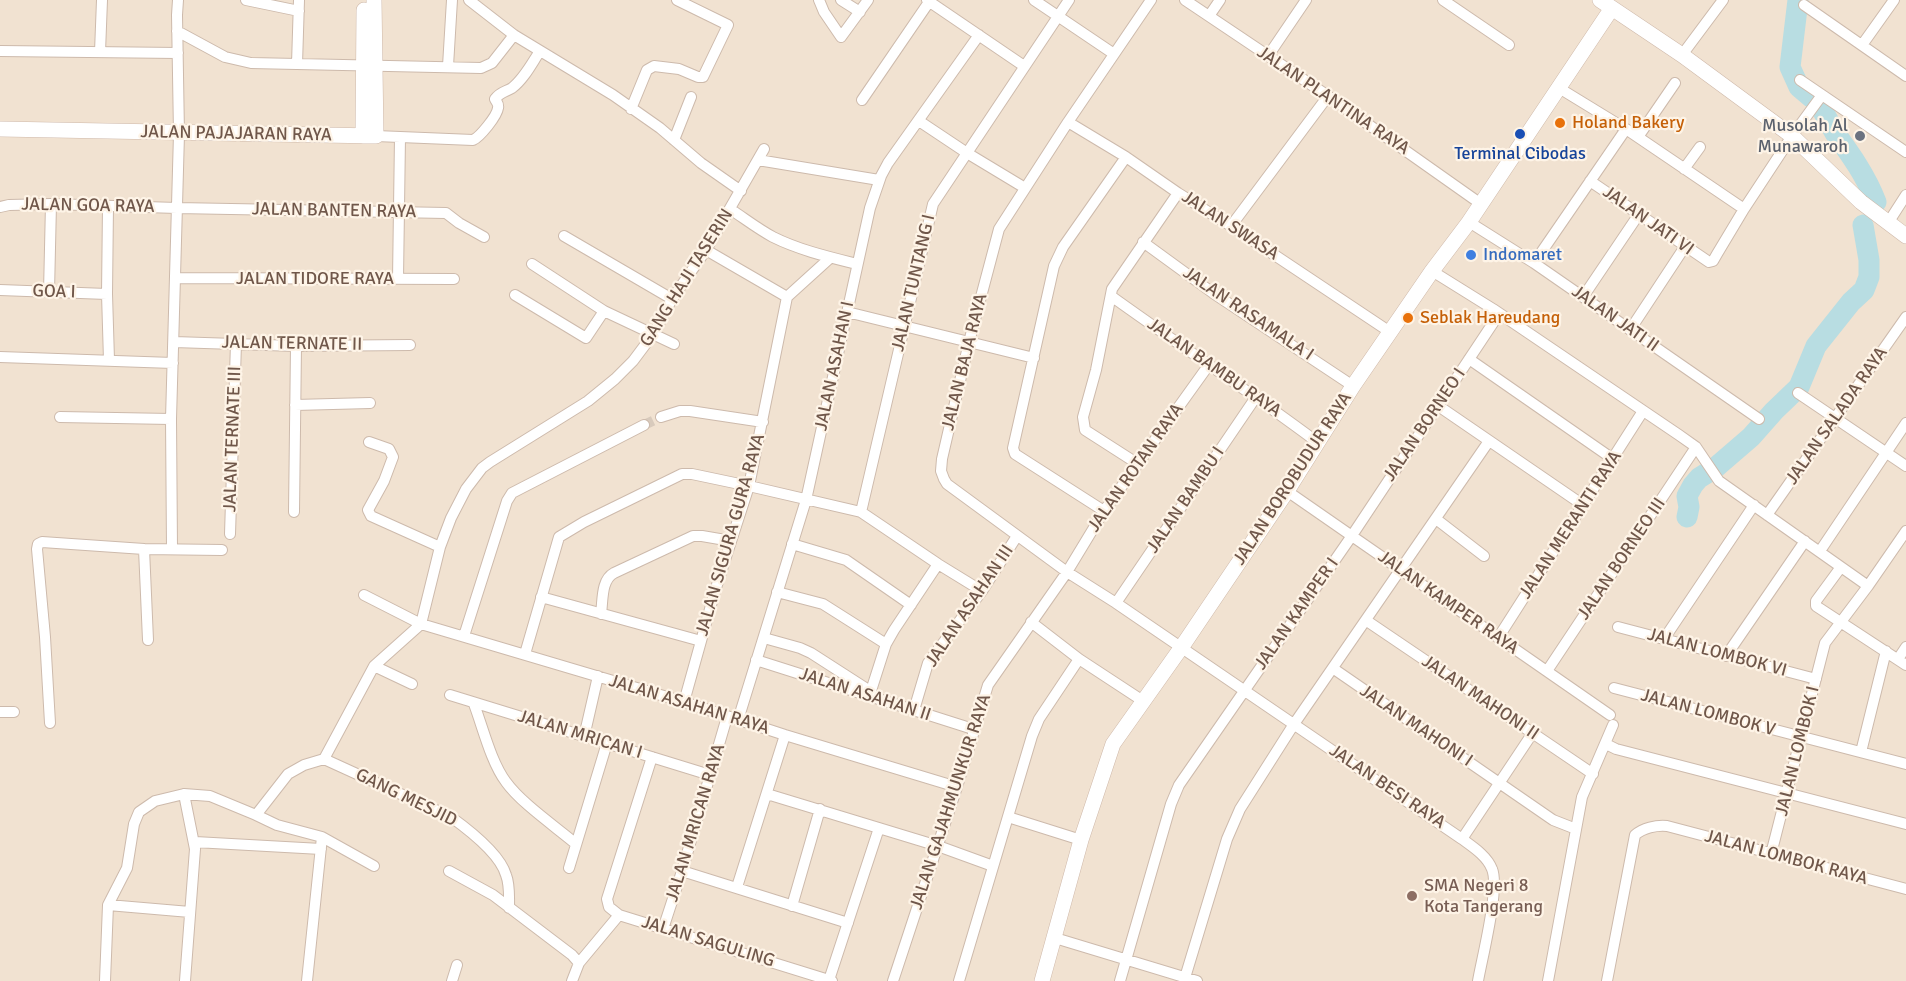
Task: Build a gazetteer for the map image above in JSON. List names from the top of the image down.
{
  "streets": {
    "street": [
      "JALAN PLANTINA RAYA",
      "JALAN PAJAJARAN RAYA",
      "JALAN GOA RAYA",
      "JALAN BANTEN RAYA",
      "JALAN JATI VI",
      "JALAN SWASA",
      "GANG HAJI TASERIN",
      "JALAN TIDORE RAYA",
      "JALAN TUNTANG I",
      "GOA I",
      "JALAN RASAMALA I",
      "JALAN JATI II",
      "JALAN TERNATE II",
      "JALAN BAJA RAYA",
      "JALAN ASAHAN I",
      "JALAN BAMBU RAYA",
      "JALAN SALADA RAYA",
      "JALAN BORNEO I",
      "JALAN TERNATE III",
      "JALAN ROTAN RAYA",
      "JALAN BOROBUDUR RAYA",
      "JALAN BAMBU I",
      "JALAN MERANTI RAYA",
      "JALAN SIGURA GURA RAYA",
      "JALAN BORNEO III",
      "JALAN KAMPER RAYA",
      "JALAN ASAHAN III",
      "JALAN KAMPER I",
      "JALAN LOMBOK VI",
      "JALAN ASAHAN II",
      "JALAN MAHONI II",
      "JALAN ASAHAN RAYA",
      "JALAN LOMBOK V",
      "JALAN MAHONI I",
      "JALAN MRICAN I",
      "JALAN LOMBOK I",
      "JALAN BESI RAYA",
      "GANG MESJID",
      "JALAN GAJAHMUNKUR RAYA",
      "JALAN MRICAN RAYA",
      "JALAN LOMBOK RAYA",
      "JALAN SAGULING"
    ]
  },
  "crossings": [
    ["JALAN PLANTINA RAYA", "JALAN BOROBUDUR RAYA"],
    ["JALAN GOA RAYA", "JALAN BANTEN RAYA"],
    ["JALAN SWASA", "JALAN BAJA RAYA"],
    ["JALAN SWASA", "JALAN BOROBUDUR RAYA"],
    ["GANG HAJI TASERIN", "JALAN ASAHAN RAYA"],
    ["JALAN RASAMALA I", "JALAN BOROBUDUR RAYA"],
    ["JALAN JATI II", "JALAN BOROBUDUR RAYA"],
    ["JALAN TERNATE II", "JALAN TERNATE III"],
    ["JALAN BAJA RAYA", "JALAN ROTAN RAYA"],
    ["JALAN BAJA RAYA", "JALAN BOROBUDUR RAYA"],
    ["JALAN BAJA RAYA", "JALAN BAMBU I"],
    ["JALAN BAJA RAYA", "JALAN ASAHAN III"],
    ["JALAN BAJA RAYA", "JALAN BESI RAYA"],
    ["JALAN BAJA RAYA", "JALAN GAJAHMUNKUR RAYA"],
    ["JALAN ASAHAN I", "JALAN ASAHAN II"],
    ["JALAN ASAHAN I", "JALAN ASAHAN RAYA"],
    ["JALAN ASAHAN I", "JALAN MRICAN RAYA"],
    ["JALAN BAMBU RAYA", "JALAN ROTAN RAYA"],
    ["JALAN BAMBU RAYA", "JALAN BOROBUDUR RAYA"],
    ["JALAN BAMBU RAYA", "JALAN BAMBU I"],
    ["JALAN BORNEO I", "JALAN KAMPER RAYA"],
    ["JALAN BORNEO I", "JALAN KAMPER I"],
    ["JALAN ROTAN RAYA", "JALAN GAJAHMUNKUR RAYA"],
    ["JALAN BOROBUDUR RAYA", "JALAN KAMPER RAYA"],
    ["JALAN BOROBUDUR RAYA", "JALAN BESI RAYA"],
    ["JALAN MERANTI RAYA", "JALAN KAMPER RAYA"],
    ["JALAN SIGURA GURA RAYA", "JALAN ASAHAN RAYA"],
    ["JALAN BORNEO III", "JALAN KAMPER RAYA"],
    ["JALAN KAMPER RAYA", "JALAN KAMPER I"],
    ["JALAN ASAHAN III", "JALAN ASAHAN II"],
    ["JALAN KAMPER I", "JALAN BESI RAYA"],
    ["JALAN LOMBOK VI", "JALAN LOMBOK I"],
    ["JALAN ASAHAN II", "JALAN GAJAHMUNKUR RAYA"],
    ["JALAN ASAHAN RAYA", "JALAN GAJAHMUNKUR RAYA"],
    ["JALAN ASAHAN RAYA", "JALAN MRICAN RAYA"],
    ["JALAN LOMBOK V", "JALAN LOMBOK I"],
    ["JALAN MRICAN I", "JALAN MRICAN RAYA"],
    ["JALAN LOMBOK I", "JALAN LOMBOK RAYA"],
    ["JALAN MRICAN RAYA", "JALAN SAGULING"]
  ],
  "places": [
    "Holand Bakery",
    "Terminal Cibodas",
    "Musolah Al Munawaroh",
    "Indomaret",
    "Seblak Hareudang",
    "SMA Negeri 8 Kota Tangerang"
  ]
}
